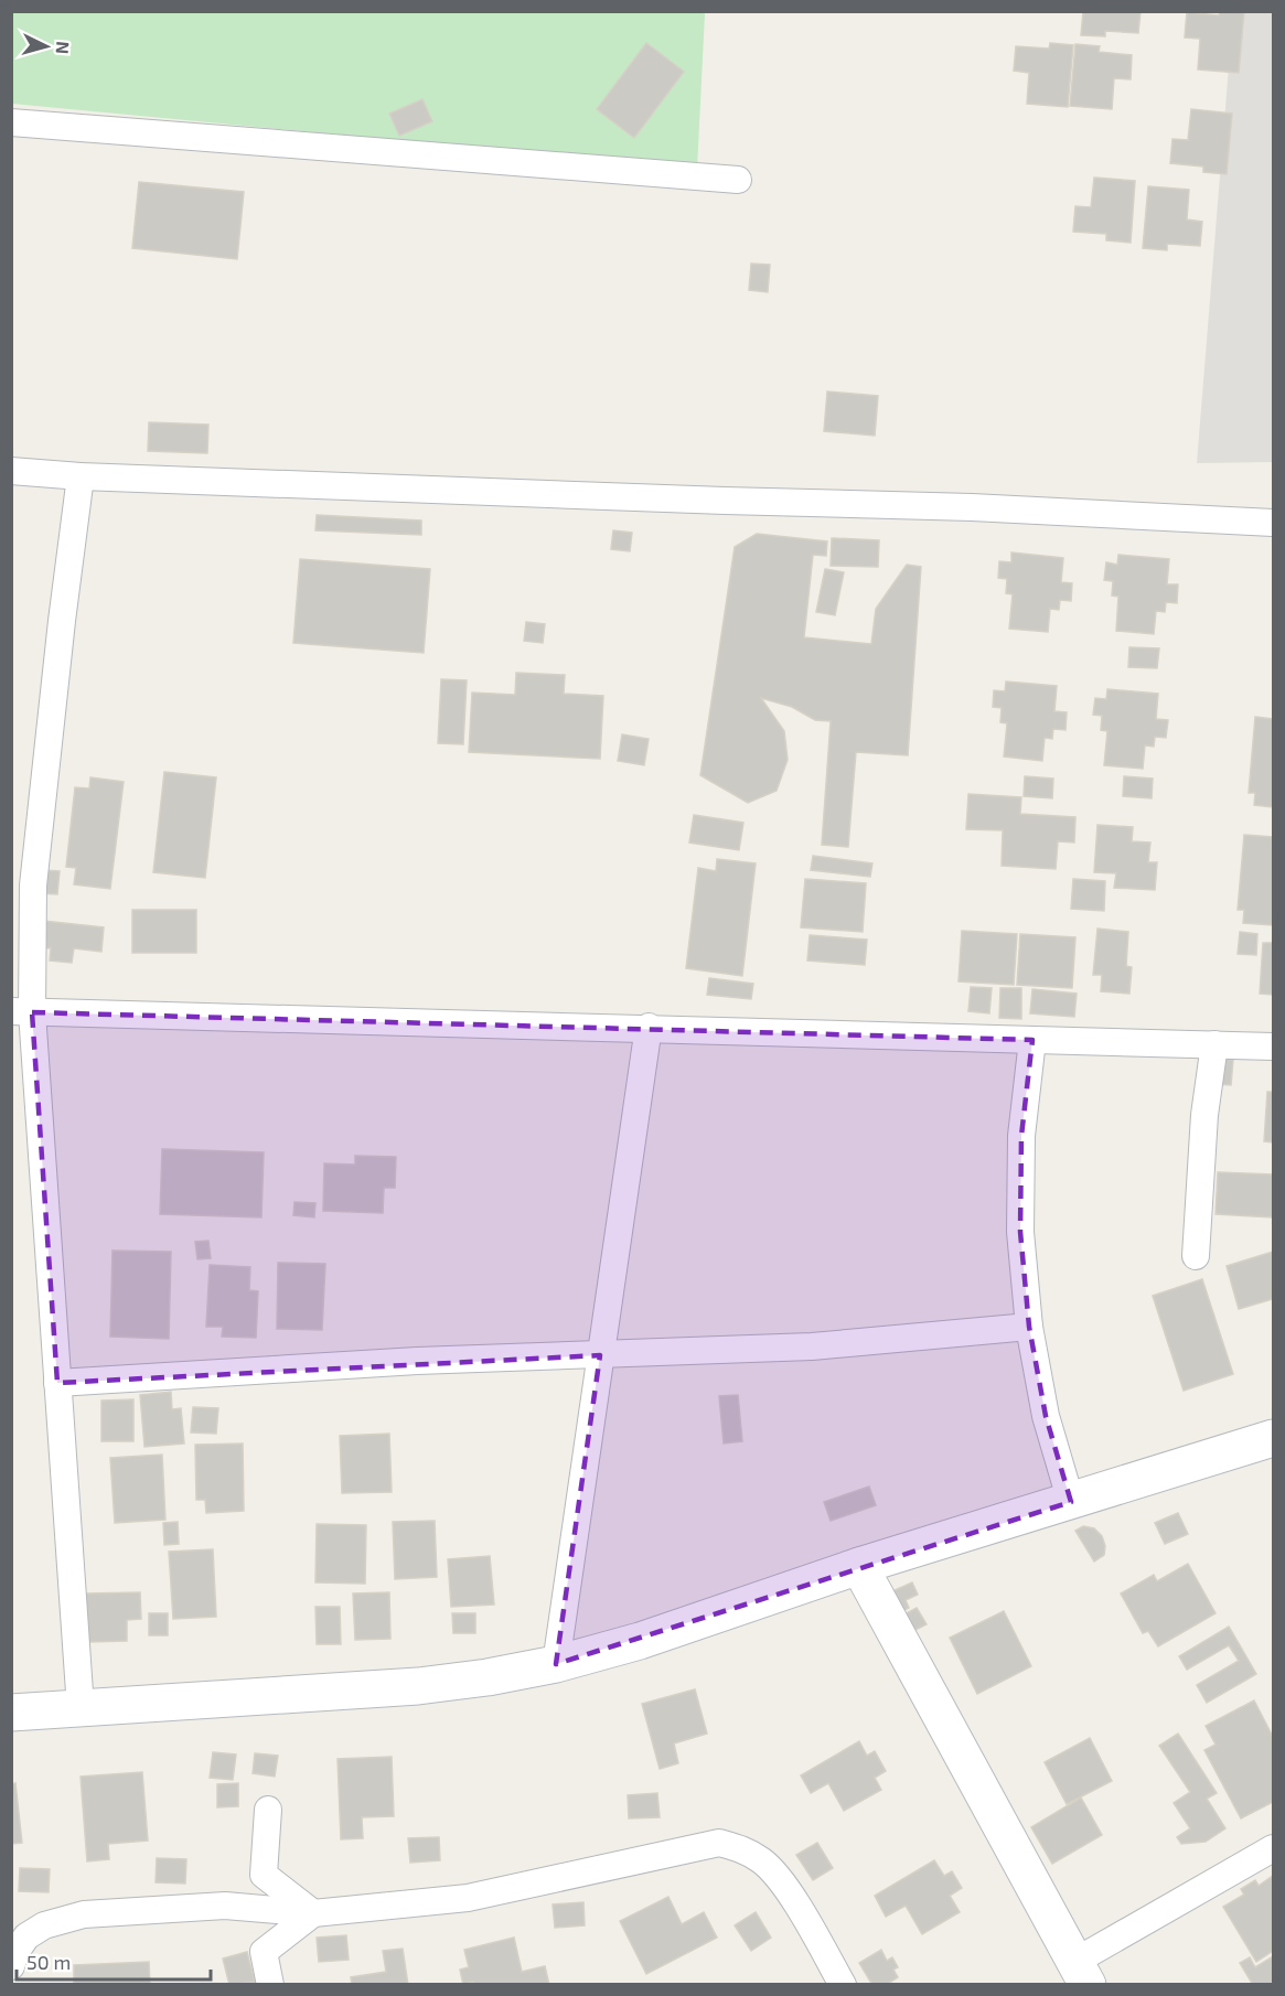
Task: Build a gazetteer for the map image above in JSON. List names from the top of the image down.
{
  "scale_bar": "50 m",
  "north": "right"
}
